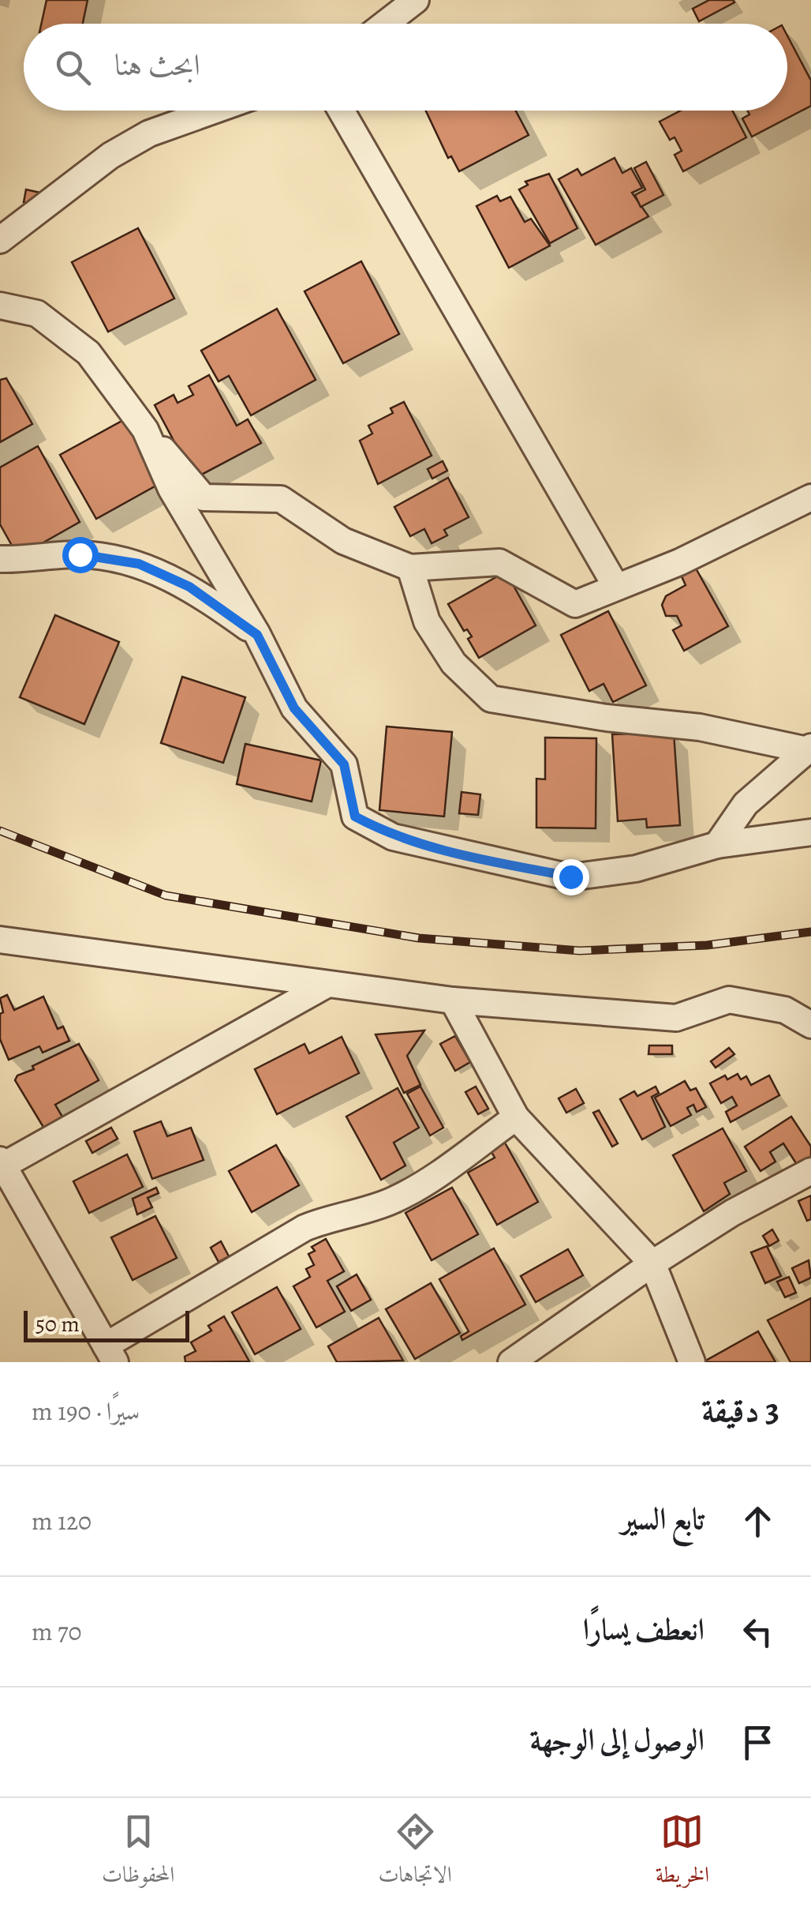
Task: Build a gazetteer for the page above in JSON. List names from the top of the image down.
{
  "scale_bar": "50 m",
  "page": {
    "search": "ابحث هنا",
    "scale": "50 m",
    "heading": ["3 دقيقة", "سيرًا · 190 m"],
    "list": [
      ["تابع السير", "120 m"],
      ["انعطف يسارًا", "70 m"],
      "الوصول إلى الوجهة"
    ],
    "nav": ["الخريطة", "الاتجاهات", "المحفوظات"]
  }
}
